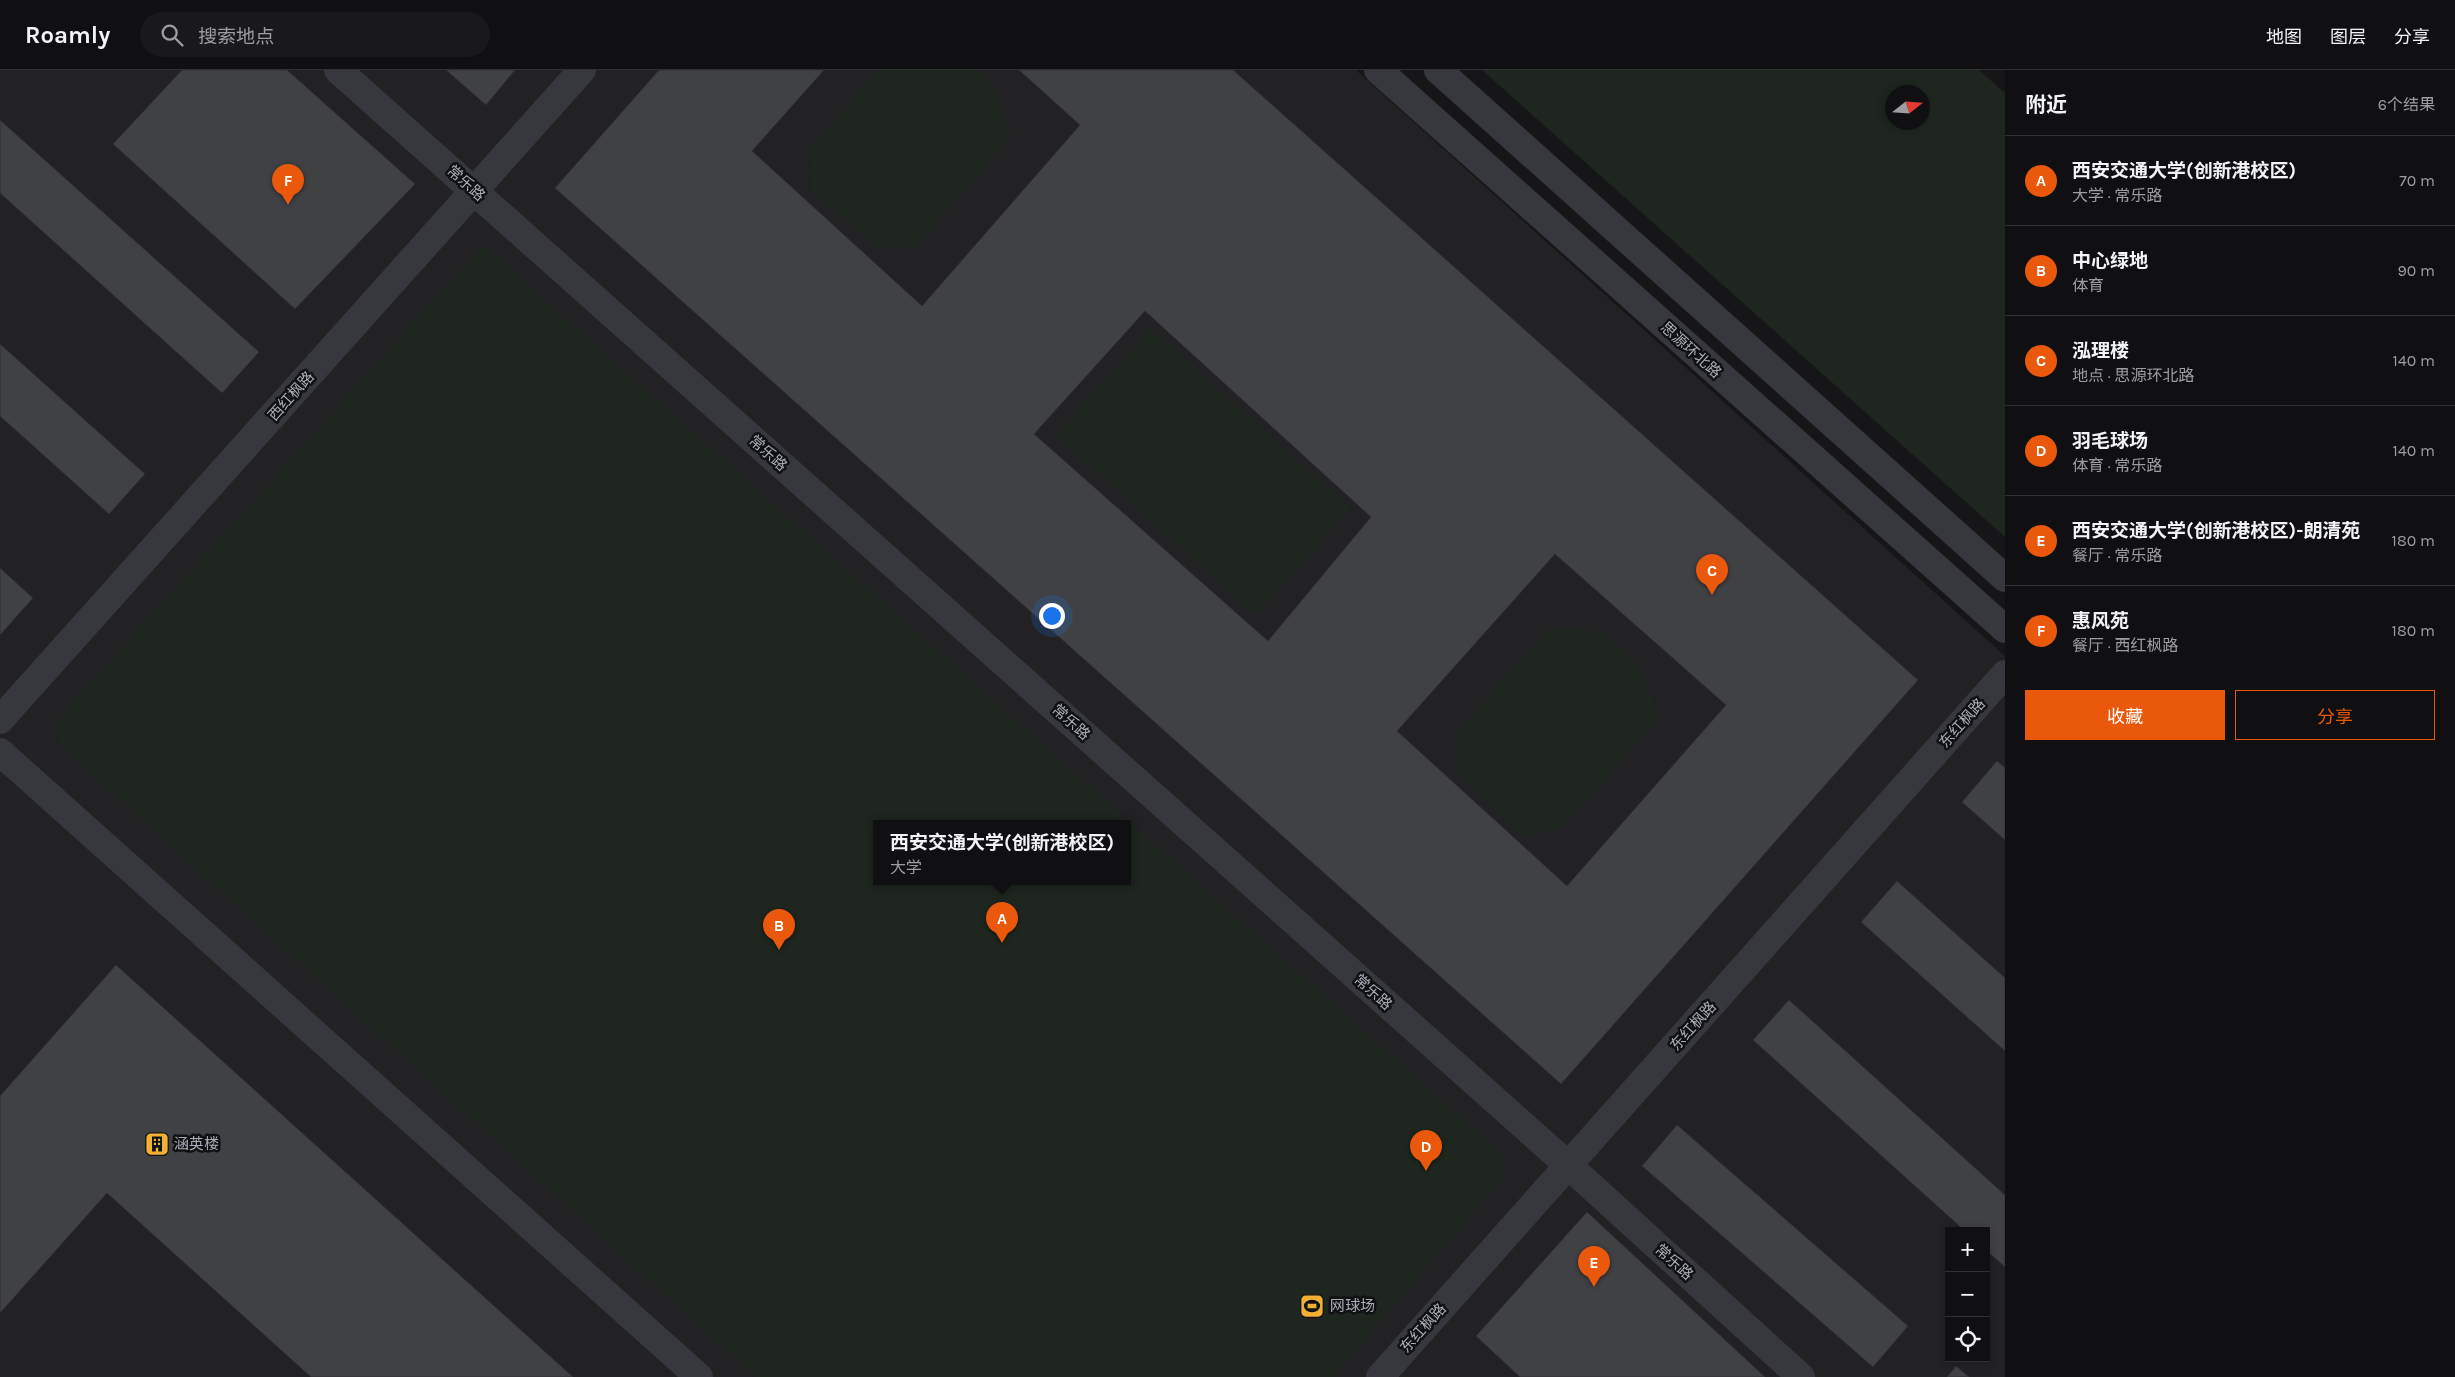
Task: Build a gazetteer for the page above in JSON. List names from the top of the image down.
{
  "streets": {
    "street": [
      "常乐路",
      "思源环北路",
      "西红枫路",
      "东红枫路"
    ]
  },
  "crossings": [
    ["常乐路", "西红枫路"],
    ["常乐路", "东红枫路"]
  ],
  "places": {
    "building": ["涵英楼"],
    "sports": ["网球场"]
  },
  "north": "right",
  "page": {
    "header": "Roamly",
    "search": "搜索地点",
    "nav": ["地图", "图层", "分享"],
    "heading": ["附近", "6个结果"],
    "list": [
      {
        "mark": "A",
        "name": "西安交通大学(创新港校区)",
        "note": "大学 · 常乐路",
        "value": "70 m"
      },
      {
        "mark": "B",
        "name": "中心绿地",
        "note": "体育",
        "value": "90 m"
      },
      {
        "mark": "C",
        "name": "泓理楼",
        "note": "地点 · 思源环北路",
        "value": "140 m"
      },
      {
        "mark": "D",
        "name": "羽毛球场",
        "note": "体育 · 常乐路",
        "value": "140 m"
      },
      {
        "mark": "E",
        "name": "西安交通大学(创新港校区)-朗清苑",
        "note": "餐厅 · 常乐路",
        "value": "180 m"
      },
      {
        "mark": "F",
        "name": "惠风苑",
        "note": "餐厅 · 西红枫路",
        "value": "180 m"
      }
    ],
    "pins": [
      "F",
      "C",
      "A",
      "B",
      "D",
      "E"
    ],
    "buttons": ["收藏", "分享"],
    "popup": ["西安交通大学(创新港校区)", "大学"],
    "map_buttons": ["+", "−"]
  }
}
